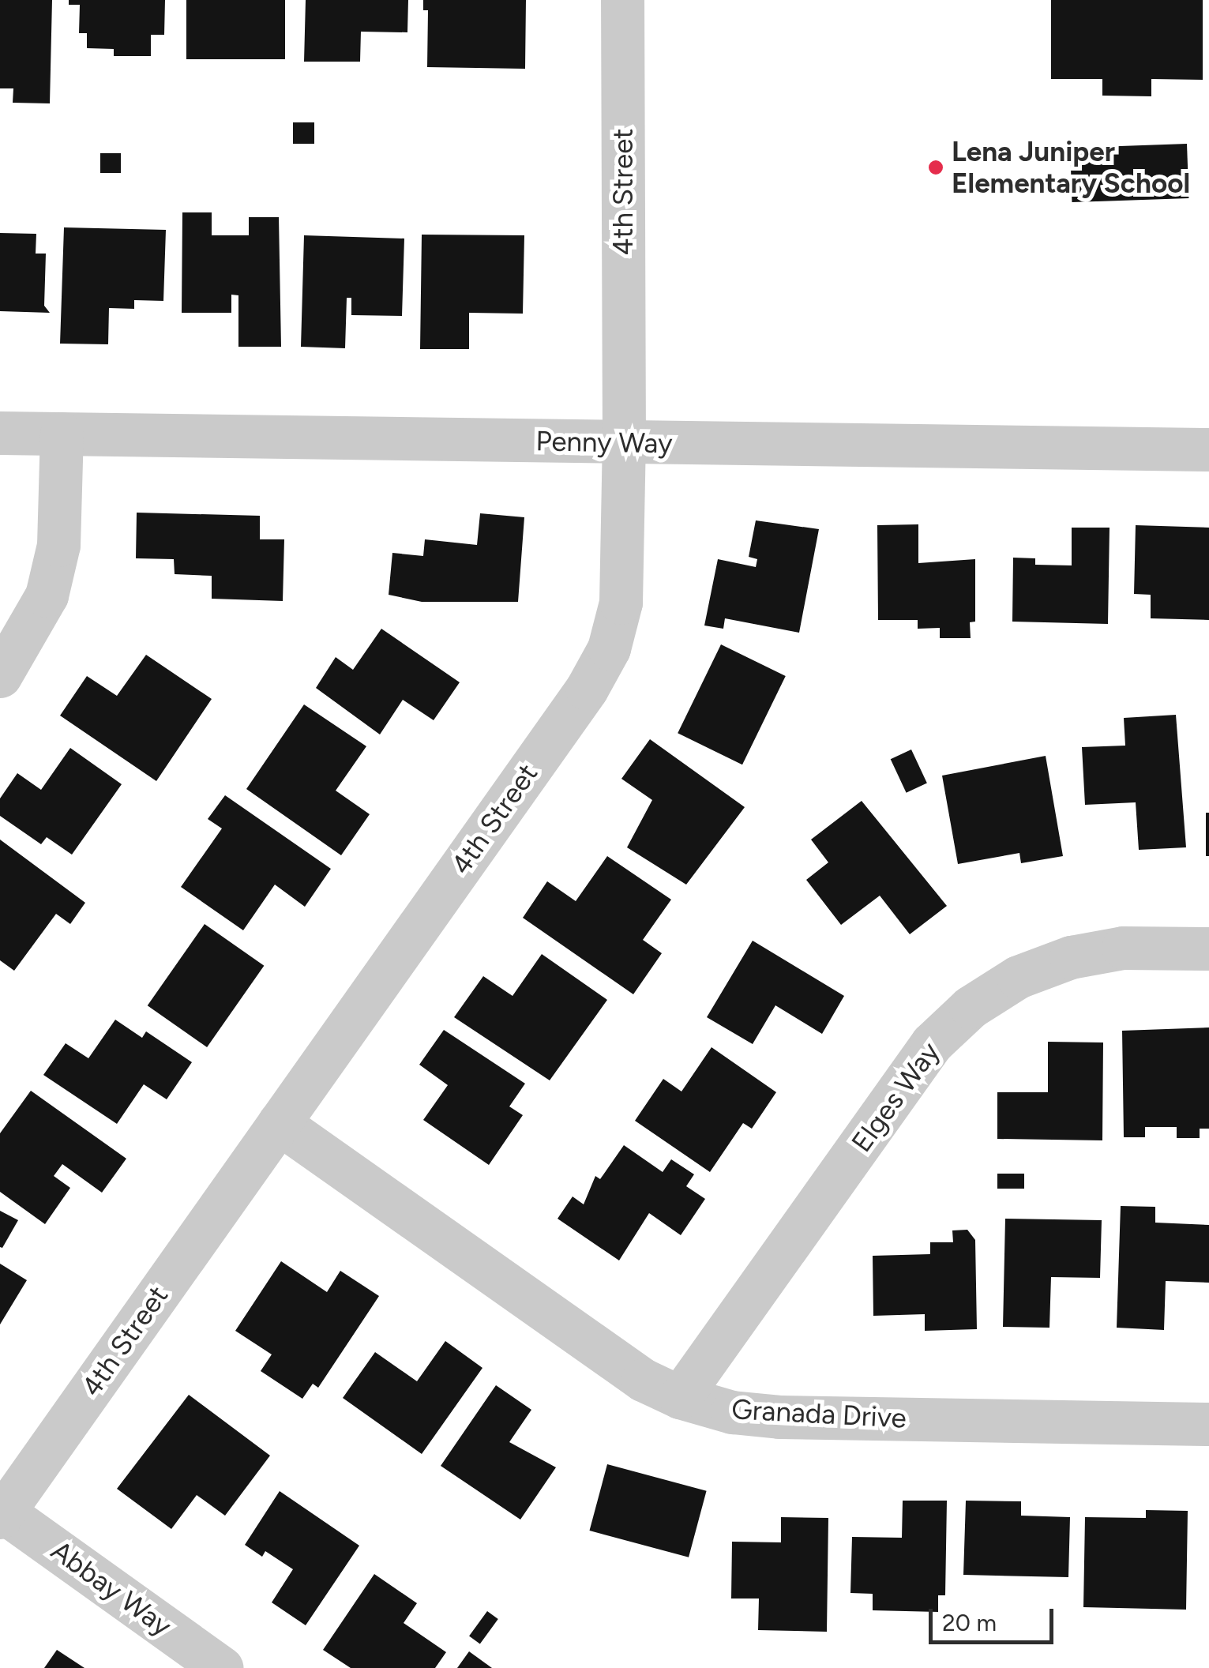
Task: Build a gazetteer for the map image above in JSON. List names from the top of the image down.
{
  "streets": {
    "street": [
      "4th Street",
      "Penny Way",
      "Elges Way",
      "Granada Drive",
      "Abbay Way"
    ]
  },
  "crossings": [
    ["4th Street", "Penny Way"],
    ["4th Street", "Granada Drive"],
    ["4th Street", "Abbay Way"],
    ["Elges Way", "Granada Drive"]
  ],
  "places": ["Lena Juniper Elementary School"],
  "scale_bar": "20 m"
}
